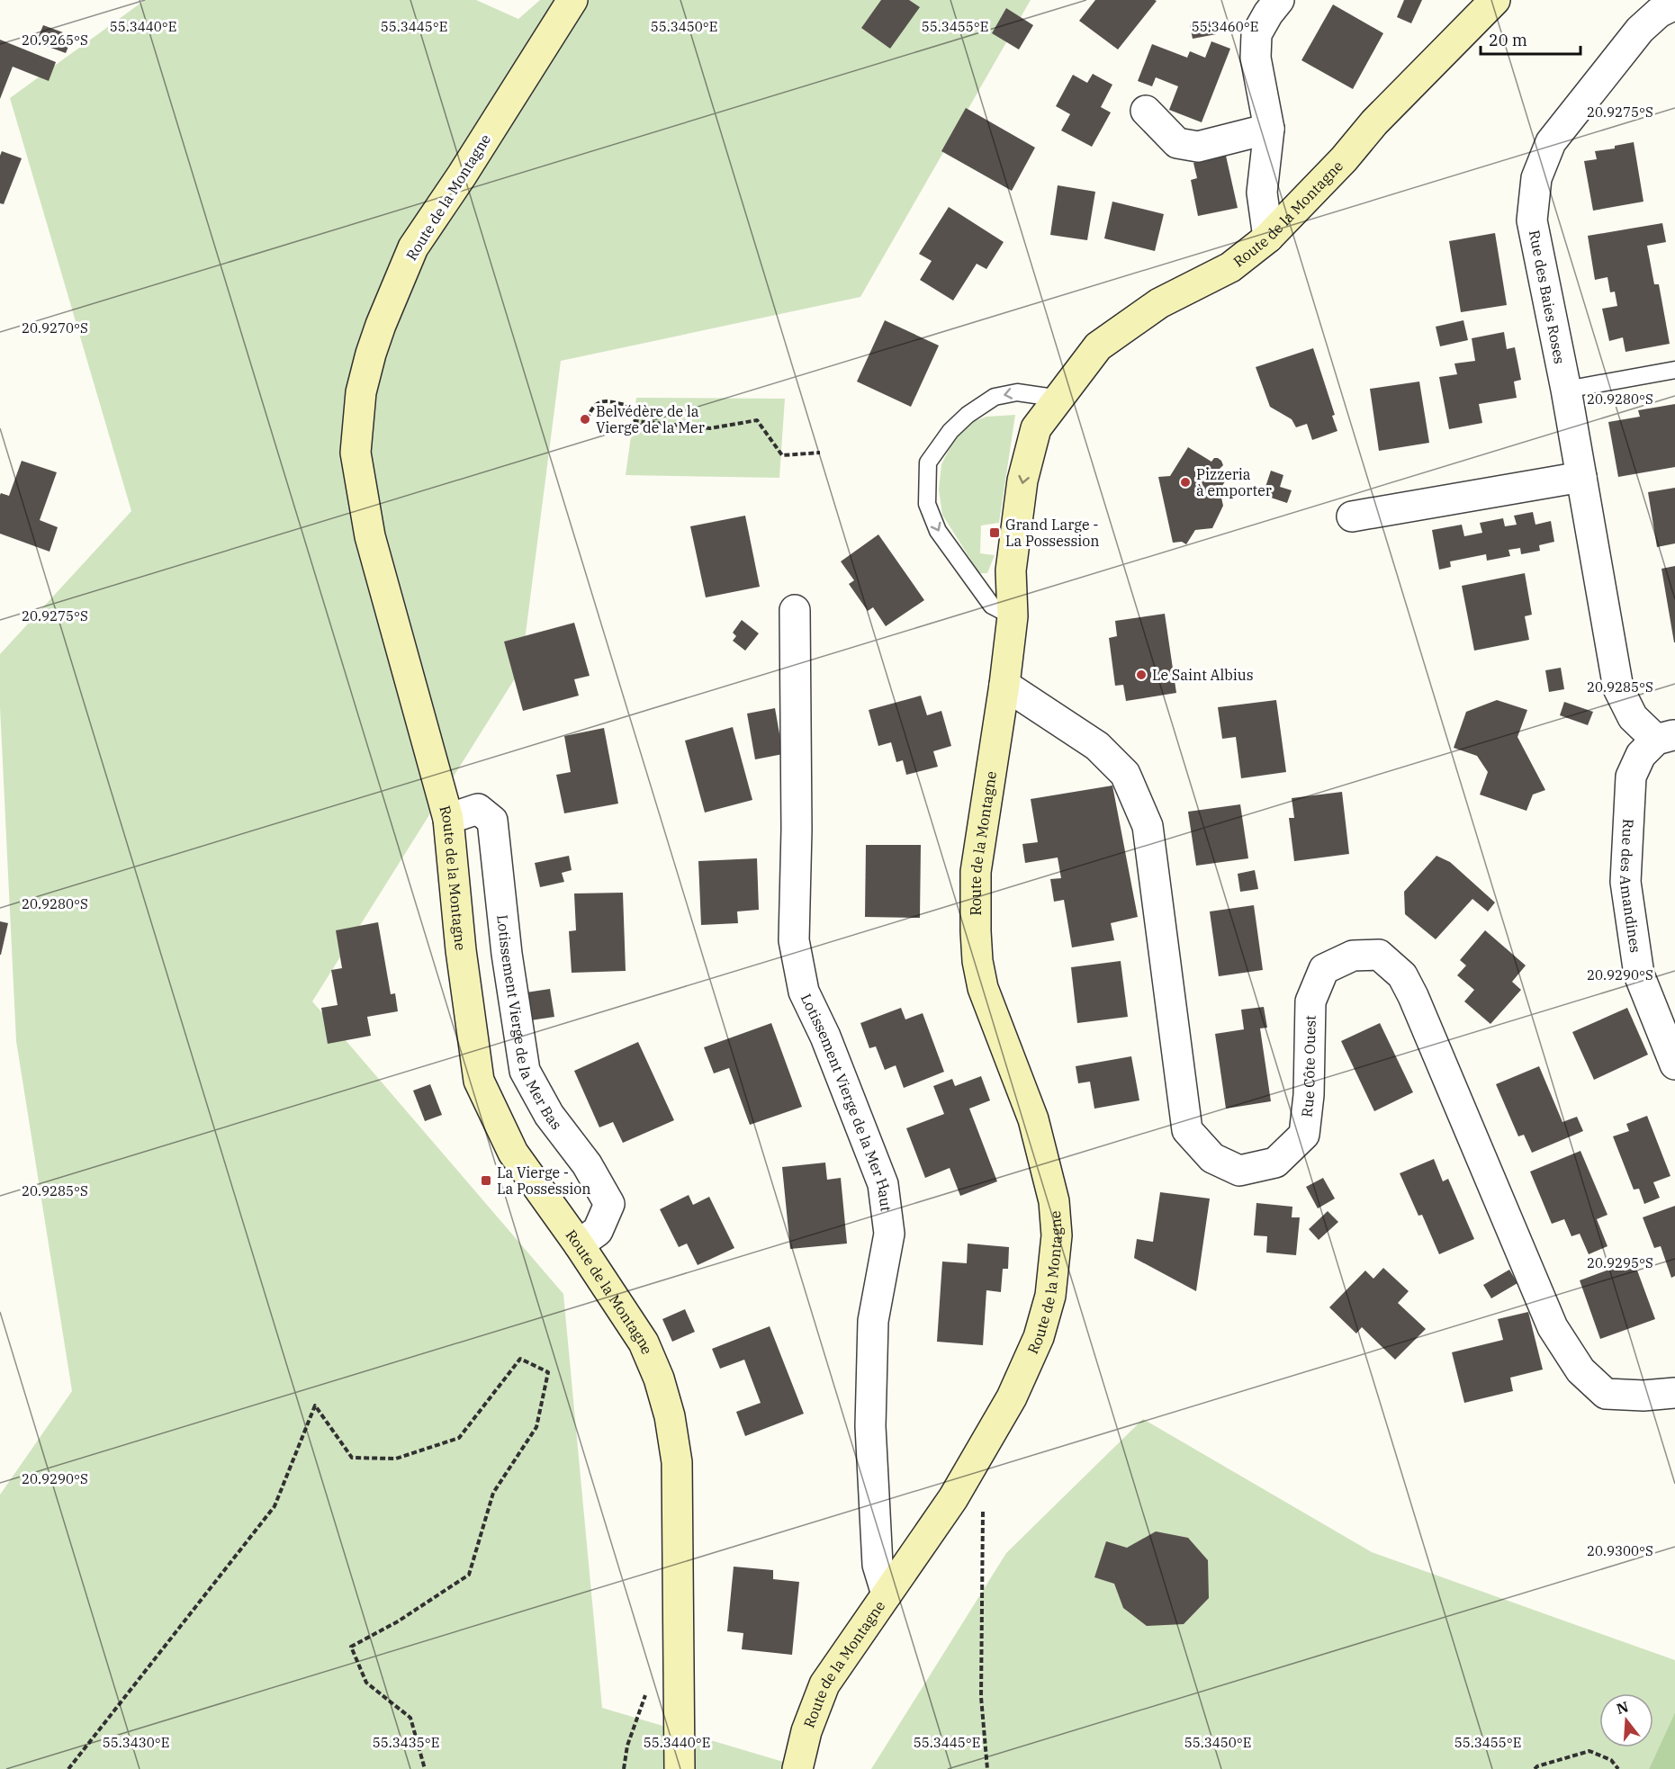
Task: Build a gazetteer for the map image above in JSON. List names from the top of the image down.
{
  "streets": {
    "main road": ["Route de la Montagne"],
    "street": [
      "Rue des Baies Roses",
      "Rue des Amandines",
      "Lotissement Vierge de la Mer Bas",
      "Rue Côte Ouest",
      "Lotissement Vierge de la Mer Haut"
    ]
  },
  "crossings": [
    ["Route de la Montagne", "Lotissement Vierge de la Mer Bas"],
    ["Route de la Montagne", "Rue Côte Ouest"],
    ["Route de la Montagne", "Lotissement Vierge de la Mer Haut"],
    ["Rue des Baies Roses", "Rue des Amandines"]
  ],
  "places": {
    "other": ["Belvédère de la Vierge de la Mer", "Pizzeria à emporter", "Le Saint Albius"],
    "transit": ["Grand Large - La Possession", "La Vierge - La Possession"]
  },
  "scale_bar": "20 m",
  "north": "top",
  "coordinates": [
    "55.3440°E",
    "55.3445°E",
    "55.3450°E",
    "55.3455°E",
    "55.3460°E",
    "20.9265°S",
    "20.9275°S",
    "20.9270°S",
    "20.9280°S",
    "20.9285°S",
    "20.9290°S",
    "20.9295°S",
    "20.9300°S",
    "55.3430°E",
    "55.3435°E"
  ]
}
